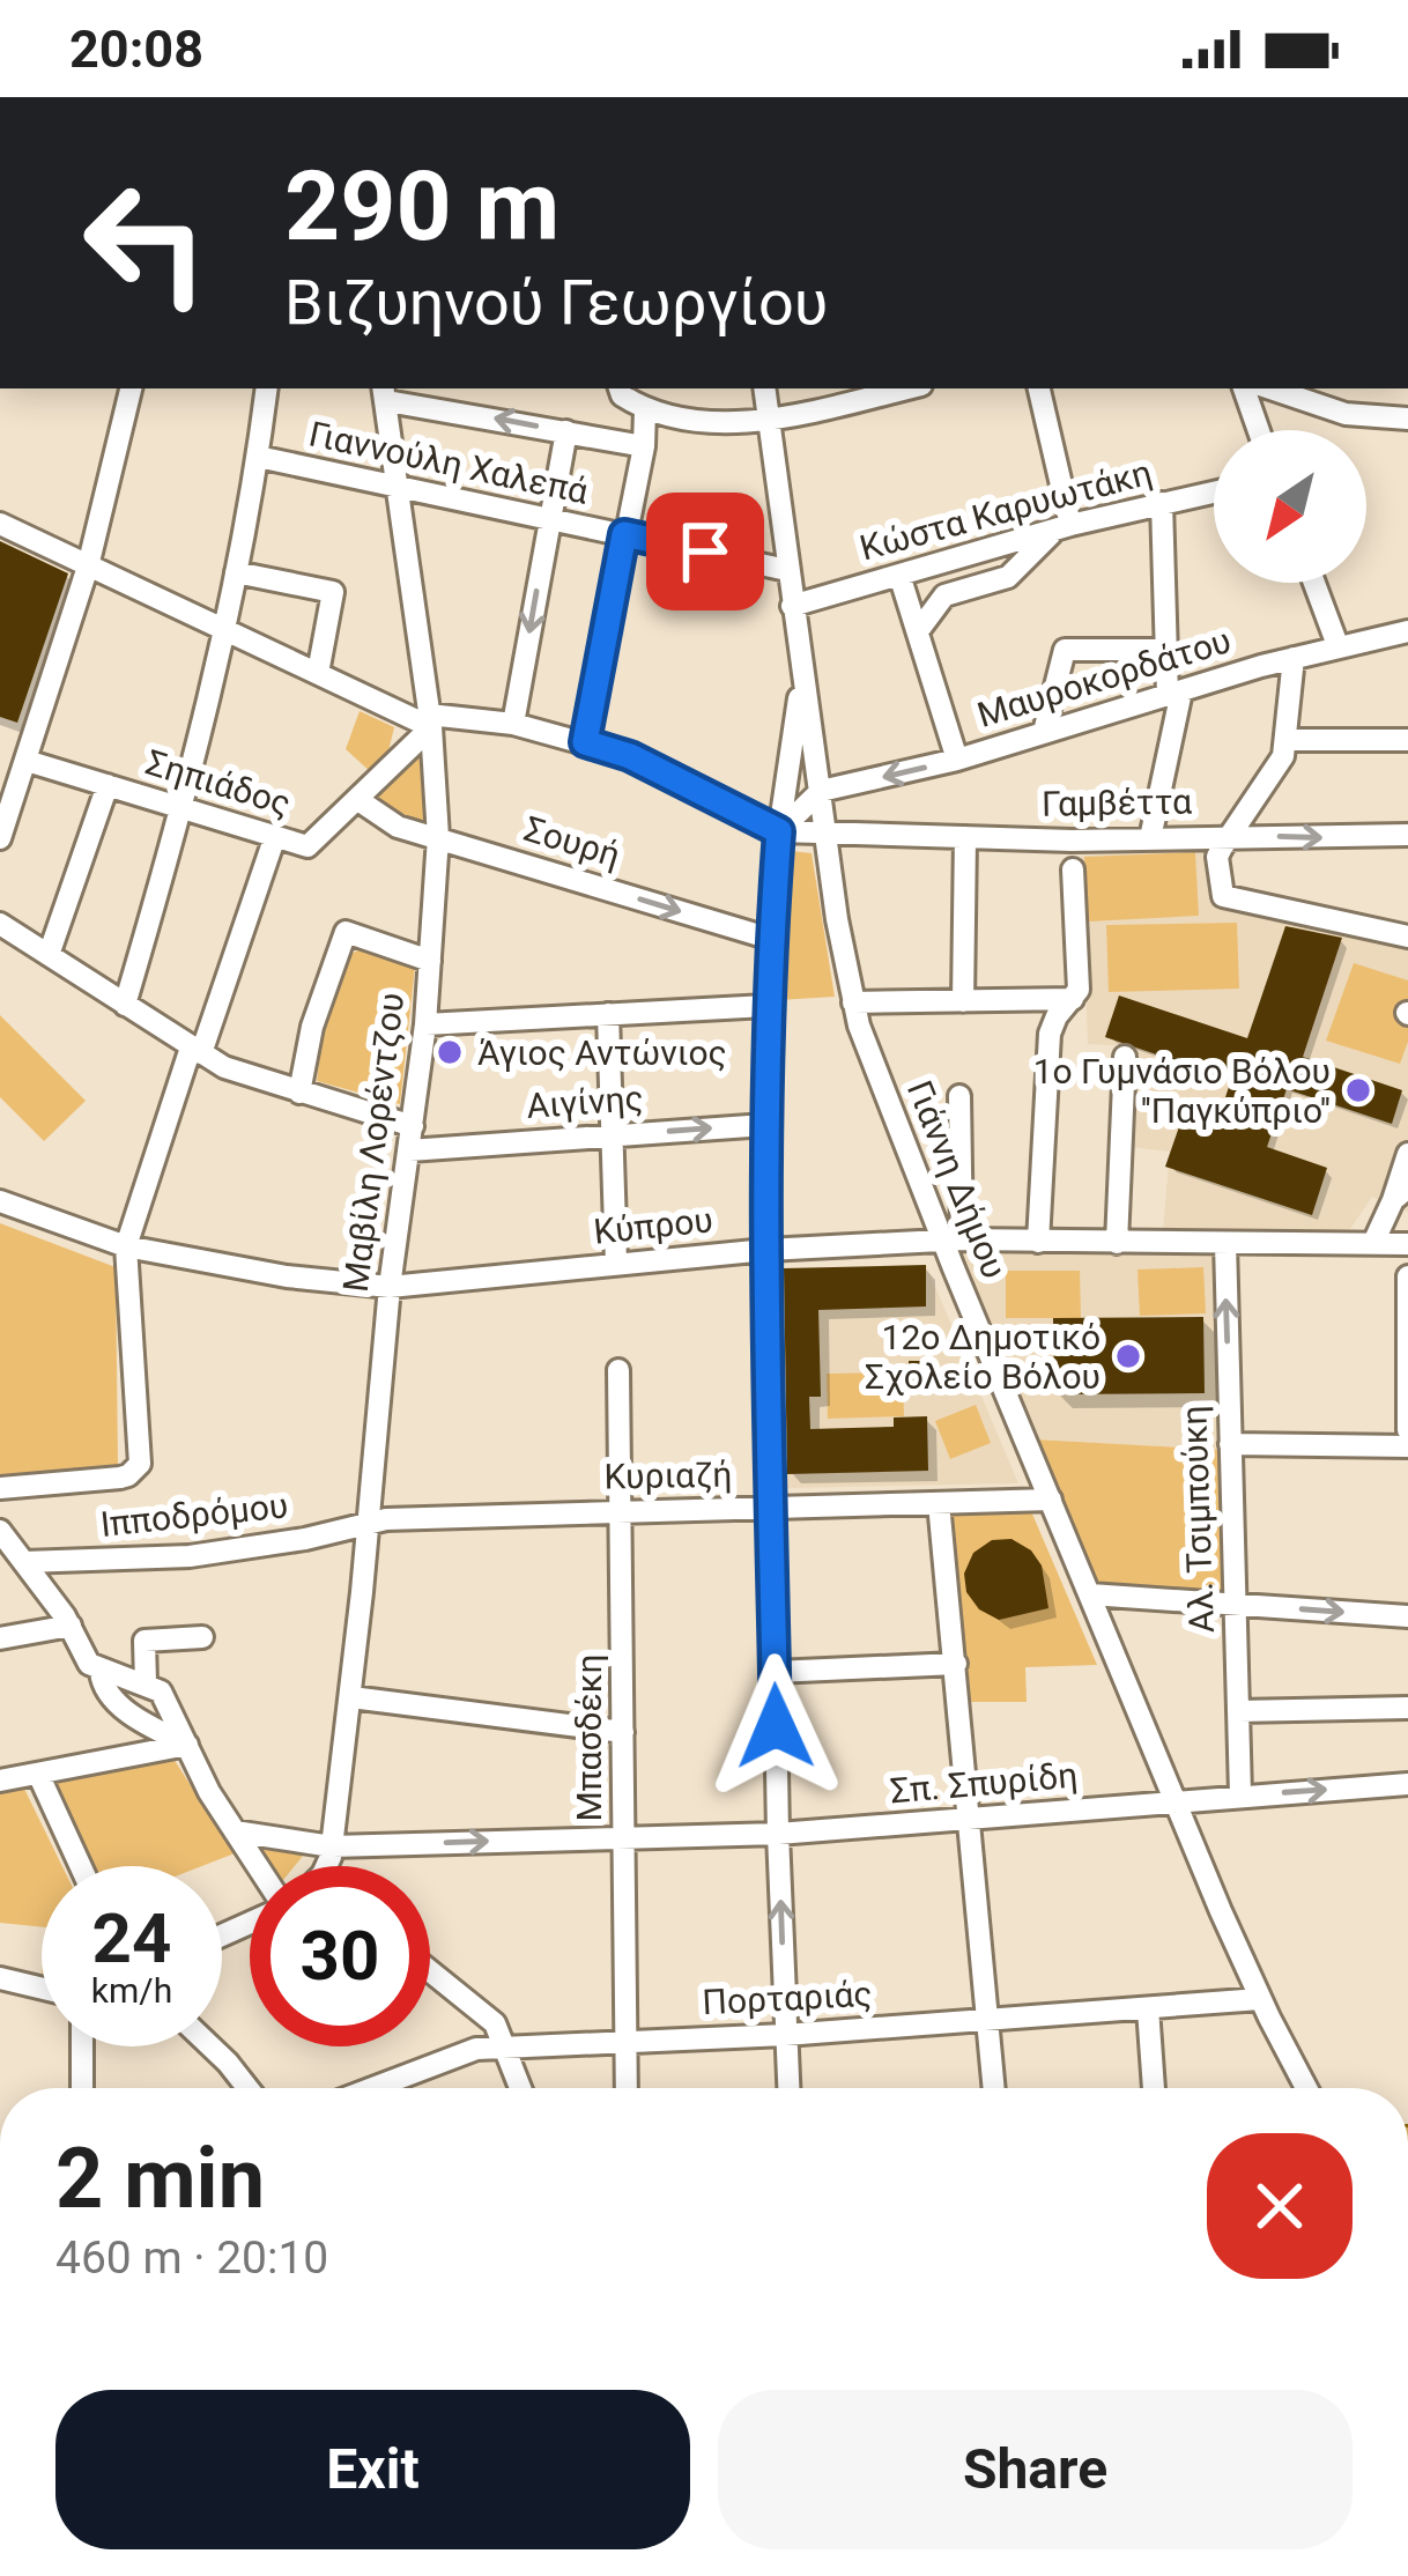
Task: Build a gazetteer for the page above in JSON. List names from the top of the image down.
{
  "streets": {
    "street": [
      "Γιαννούλη Χαλεπά",
      "Κώστα Καρυωτάκη",
      "Μαυροκορδάτου",
      "Σηπιάδος",
      "Γαμβέττα",
      "Σουρή",
      "Αιγίνης",
      "Μαβίλη Λορέντζου",
      "Γιάννη Δήμου",
      "Κύπρου",
      "Κυριαζή",
      "Ιπποδρόμου",
      "Αλ. Τσιμπούκη",
      "Μπασδέκη",
      "Σπ. Σπυρίδη",
      "Πορταριάς"
    ]
  },
  "crossings": [
    ["Γιαννούλη Χαλεπά", "Μαβίλη Λορέντζου"],
    ["Γιαννούλη Χαλεπά", "Γιάννη Δήμου"],
    ["Κώστα Καρυωτάκη", "Γιάννη Δήμου"],
    ["Μαυροκορδάτου", "Γιάννη Δήμου"],
    ["Σηπιάδος", "Σουρή"],
    ["Σηπιάδος", "Μαβίλη Λορέντζου"],
    ["Γαμβέττα", "Γιάννη Δήμου"],
    ["Σουρή", "Μαβίλη Λορέντζου"],
    ["Αιγίνης", "Μαβίλη Λορέντζου"],
    ["Μαβίλη Λορέντζου", "Κύπρου"],
    ["Μαβίλη Λορέντζου", "Κυριαζή"],
    ["Μαβίλη Λορέντζου", "Ιπποδρόμου"],
    ["Μαβίλη Λορέντζου", "Σπ. Σπυρίδη"],
    ["Γιάννη Δήμου", "Κύπρου"],
    ["Γιάννη Δήμου", "Κυριαζή"],
    ["Γιάννη Δήμου", "Σπ. Σπυρίδη"],
    ["Γιάννη Δήμου", "Πορταριάς"],
    ["Κύπρου", "Αλ. Τσιμπούκη"],
    ["Κυριαζή", "Ιπποδρόμου"],
    ["Κυριαζή", "Μπασδέκη"],
    ["Αλ. Τσιμπούκη", "Σπ. Σπυρίδη"],
    ["Μπασδέκη", "Σπ. Σπυρίδη"],
    ["Μπασδέκη", "Πορταριάς"]
  ],
  "places": ["Άγιος Αντώνιος", "1ο Γυμνάσιο Βόλου ''Παγκύπριο''", "12ο Δημοτικό Σχολείο Βόλου"],
  "north": "bottom left",
  "page": {
    "status": "20:08",
    "turn": ["290 m", "Βιζυηνού Γεωργίου"],
    "speed": "24 km/h",
    "limit": "30",
    "heading": ["2 min", "460 m · 20:10"],
    "buttons": ["Exit", "Share"]
  }
}
